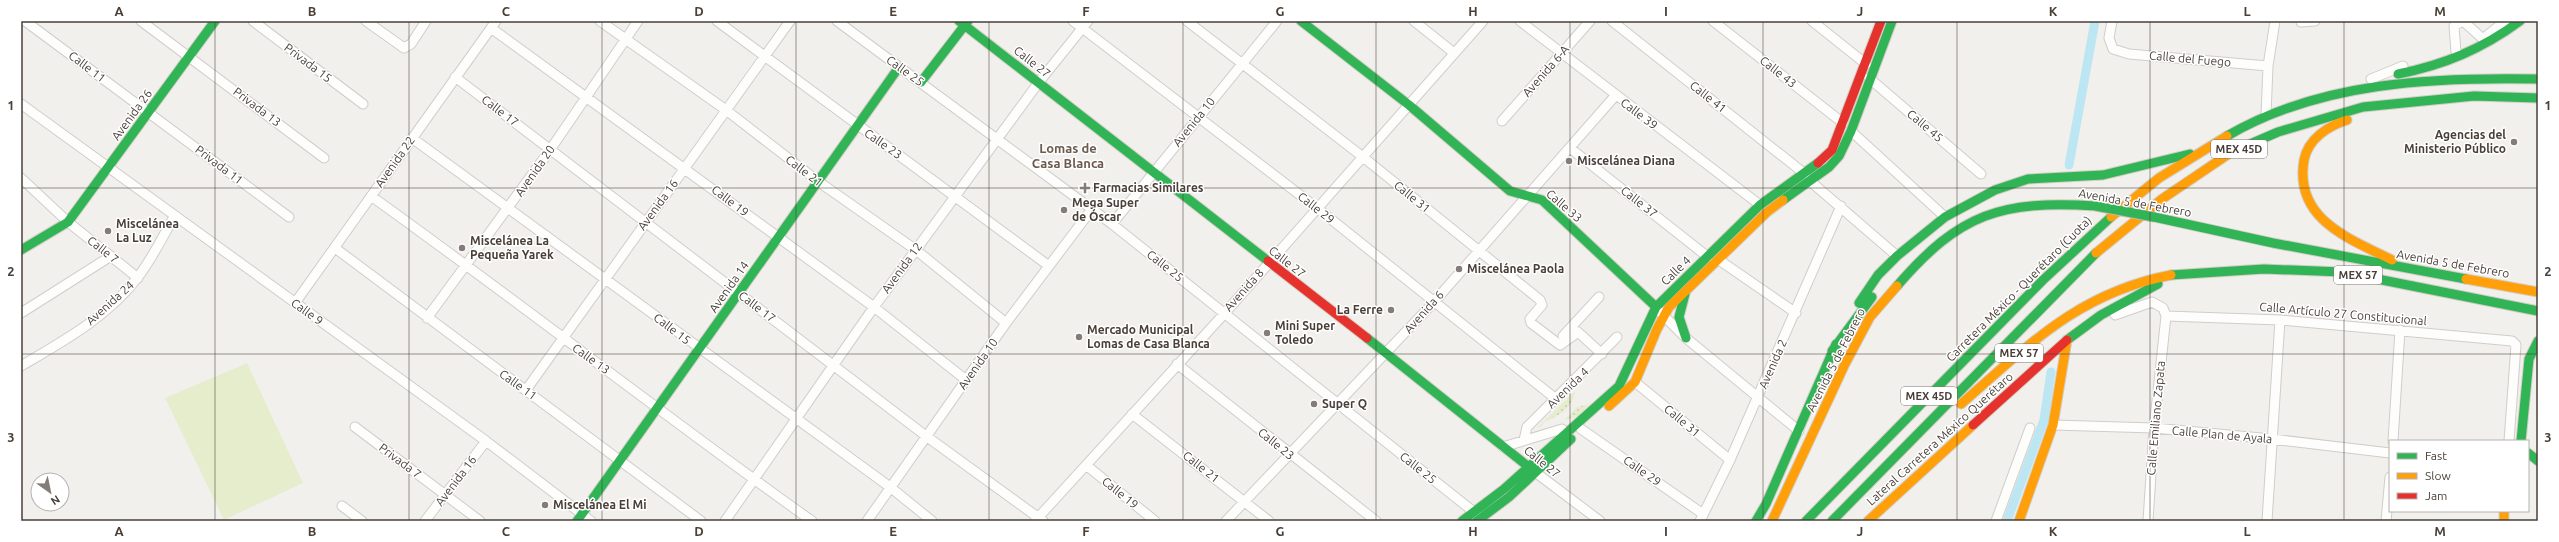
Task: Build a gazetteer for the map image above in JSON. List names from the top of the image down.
{
  "streets": {
    "main road": [
      "Calle 27",
      "Avenida 26",
      "MEX 45D",
      "Avenida 5 de Febrero",
      "Calle 33",
      "Calle 4",
      "MEX 57",
      "Avenida 14",
      "Carretera México - Querétaro (Cuota)",
      "Lateral Carretera México Querétaro"
    ],
    "street": [
      "Calle del Fuego",
      "Privada 15",
      "Calle 11",
      "Calle 25",
      "Avenida 6-A",
      "Calle 43",
      "Calle 41",
      "Privada 13",
      "Calle 17",
      "Calle 39",
      "Avenida 10",
      "Calle 45",
      "Calle 23",
      "Avenida 22",
      "Privada 11",
      "Avenida 20",
      "Calle 21",
      "Calle 31",
      "Calle 19",
      "Calle 37",
      "Avenida 16",
      "Calle 29",
      "Calle 7",
      "Avenida 12",
      "Avenida 8",
      "Avenida 24",
      "Calle 9",
      "Avenida 6",
      "Calle Artículo 27 Constitucional",
      "Calle 15",
      "Calle 13",
      "Avenida 2",
      "Avenida 4",
      "Calle Emiliano Zapata",
      "Calle Plan de Ayala",
      "Privada 7"
    ]
  },
  "crossings": [
    ["Calle 27", "Avenida 10"],
    ["Calle 27", "Avenida 12"],
    ["Calle 27", "Calle 4"],
    ["Calle 27", "Avenida 8"],
    ["Calle 27", "Avenida 6"],
    ["Calle 11", "Avenida 26"],
    ["Calle 11", "Avenida 22"],
    ["Calle 11", "Privada 11"],
    ["Calle 11", "Avenida 20"],
    ["Calle 11", "Avenida 16"],
    ["Calle 11", "Avenida 14"],
    ["Calle 25", "Avenida 10"],
    ["Calle 25", "Avenida 12"],
    ["Calle 25", "Calle 4"],
    ["Calle 25", "Avenida 14"],
    ["Calle 25", "Avenida 8"],
    ["Calle 25", "Avenida 6"],
    ["Avenida 6-A", "Calle 39"],
    ["Calle 43", "Calle 4"],
    ["Calle 41", "Calle 4"],
    ["Calle 41", "Avenida 2"],
    ["Privada 13", "Avenida 26"],
    ["Calle 17", "Avenida 10"],
    ["Calle 17", "Avenida 22"],
    ["Calle 17", "Avenida 20"],
    ["Calle 17", "Avenida 16"],
    ["Calle 17", "Avenida 12"],
    ["Calle 17", "Avenida 14"],
    ["Calle 17", "Avenida 8"],
    ["Calle 39", "Calle 4"],
    ["Calle 39", "Avenida 6"],
    ["Avenida 26", "Privada 11"],
    ["Avenida 26", "Calle 7"],
    ["Avenida 26", "Calle 9"],
    ["Avenida 10", "Calle 23"],
    ["Avenida 10", "Calle 21"],
    ["Avenida 10", "Calle 31"],
    ["Avenida 10", "Calle 19"],
    ["Avenida 10", "Calle 29"],
    ["Avenida 10", "Calle 15"],
    ["Calle 45", "Calle 4"],
    ["Calle 23", "Avenida 16"],
    ["Calle 23", "Avenida 12"],
    ["Calle 23", "Avenida 14"],
    ["Calle 23", "Avenida 8"],
    ["Calle 23", "Avenida 6"],
    ["MEX 45D", "MEX 57"],
    ["Avenida 22", "Calle 19"],
    ["Avenida 22", "Calle 9"],
    ["Avenida 22", "Calle 15"],
    ["Avenida 22", "Calle 13"],
    ["Avenida 20", "Calle 21"],
    ["Avenida 20", "Calle 19"],
    ["Avenida 20", "Calle 15"],
    ["Avenida 20", "Calle 13"],
    ["Calle 21", "Avenida 16"],
    ["Calle 21", "Avenida 12"],
    ["Calle 21", "Avenida 14"],
    ["Calle 21", "Avenida 8"],
    ["Calle 21", "Avenida 6"],
    ["Calle 31", "Calle 4"],
    ["Calle 31", "Avenida 8"],
    ["Calle 31", "Avenida 6"],
    ["Calle 31", "Avenida 2"],
    ["Calle 19", "Avenida 16"],
    ["Calle 19", "Avenida 12"],
    ["Calle 19", "Avenida 14"],
    ["Calle 19", "Avenida 8"],
    ["Calle 37", "Calle 4"],
    ["Calle 37", "Avenida 6"],
    ["Avenida 16", "Calle 9"],
    ["Avenida 16", "Calle 15"],
    ["Avenida 16", "Calle 13"],
    ["Avenida 16", "Privada 7"],
    ["Calle 33", "Calle 4"],
    ["Calle 33", "Avenida 8"],
    ["Calle 33", "Avenida 6"],
    ["Calle 33", "Avenida 2"],
    ["Calle 29", "Avenida 12"],
    ["Calle 29", "Calle 4"],
    ["Calle 29", "Avenida 8"],
    ["Calle 29", "Avenida 6"],
    ["Calle 29", "Avenida 2"],
    ["Calle 29", "Avenida 4"],
    ["Calle 7", "Avenida 24"],
    ["Avenida 12", "Calle 15"],
    ["Avenida 12", "Calle 13"],
    ["Avenida 14", "Calle 9"],
    ["Avenida 14", "Calle 15"],
    ["Avenida 14", "Calle 13"],
    ["Avenida 24", "Calle 9"],
    ["Calle Artículo 27 Constitucional", "Calle Emiliano Zapata"],
    ["Calle Artículo 27 Constitucional", "Lateral Carretera México Querétaro"],
    ["Calle Emiliano Zapata", "Calle Plan de Ayala"],
    ["Calle Emiliano Zapata", "Lateral Carretera México Querétaro"]
  ],
  "districts": ["Lomas de Casa Blanca"],
  "places": {
    "other": [
      "Agencias del Ministerio Público",
      "Miscelánea Diana",
      "Mega Super de Óscar",
      "Miscelánea La Luz",
      "Miscelánea La Pequeña Yarek",
      "Miscelánea Paola",
      "La Ferre",
      "Mini Super Toledo",
      "Mercado Municipal Lomas de Casa Blanca",
      "Super Q",
      "Miscelánea El Mi"
    ],
    "health": ["Farmacias Similares"]
  },
  "legend": ["Fast", "Slow", "Jam"],
  "north": "bottom right",
  "grid": {
    "columns": [
      "A",
      "B",
      "C",
      "D",
      "E",
      "F",
      "G",
      "H",
      "I",
      "J",
      "K",
      "L",
      "M"
    ],
    "rows": ["1", "2", "3"]
  }
}
